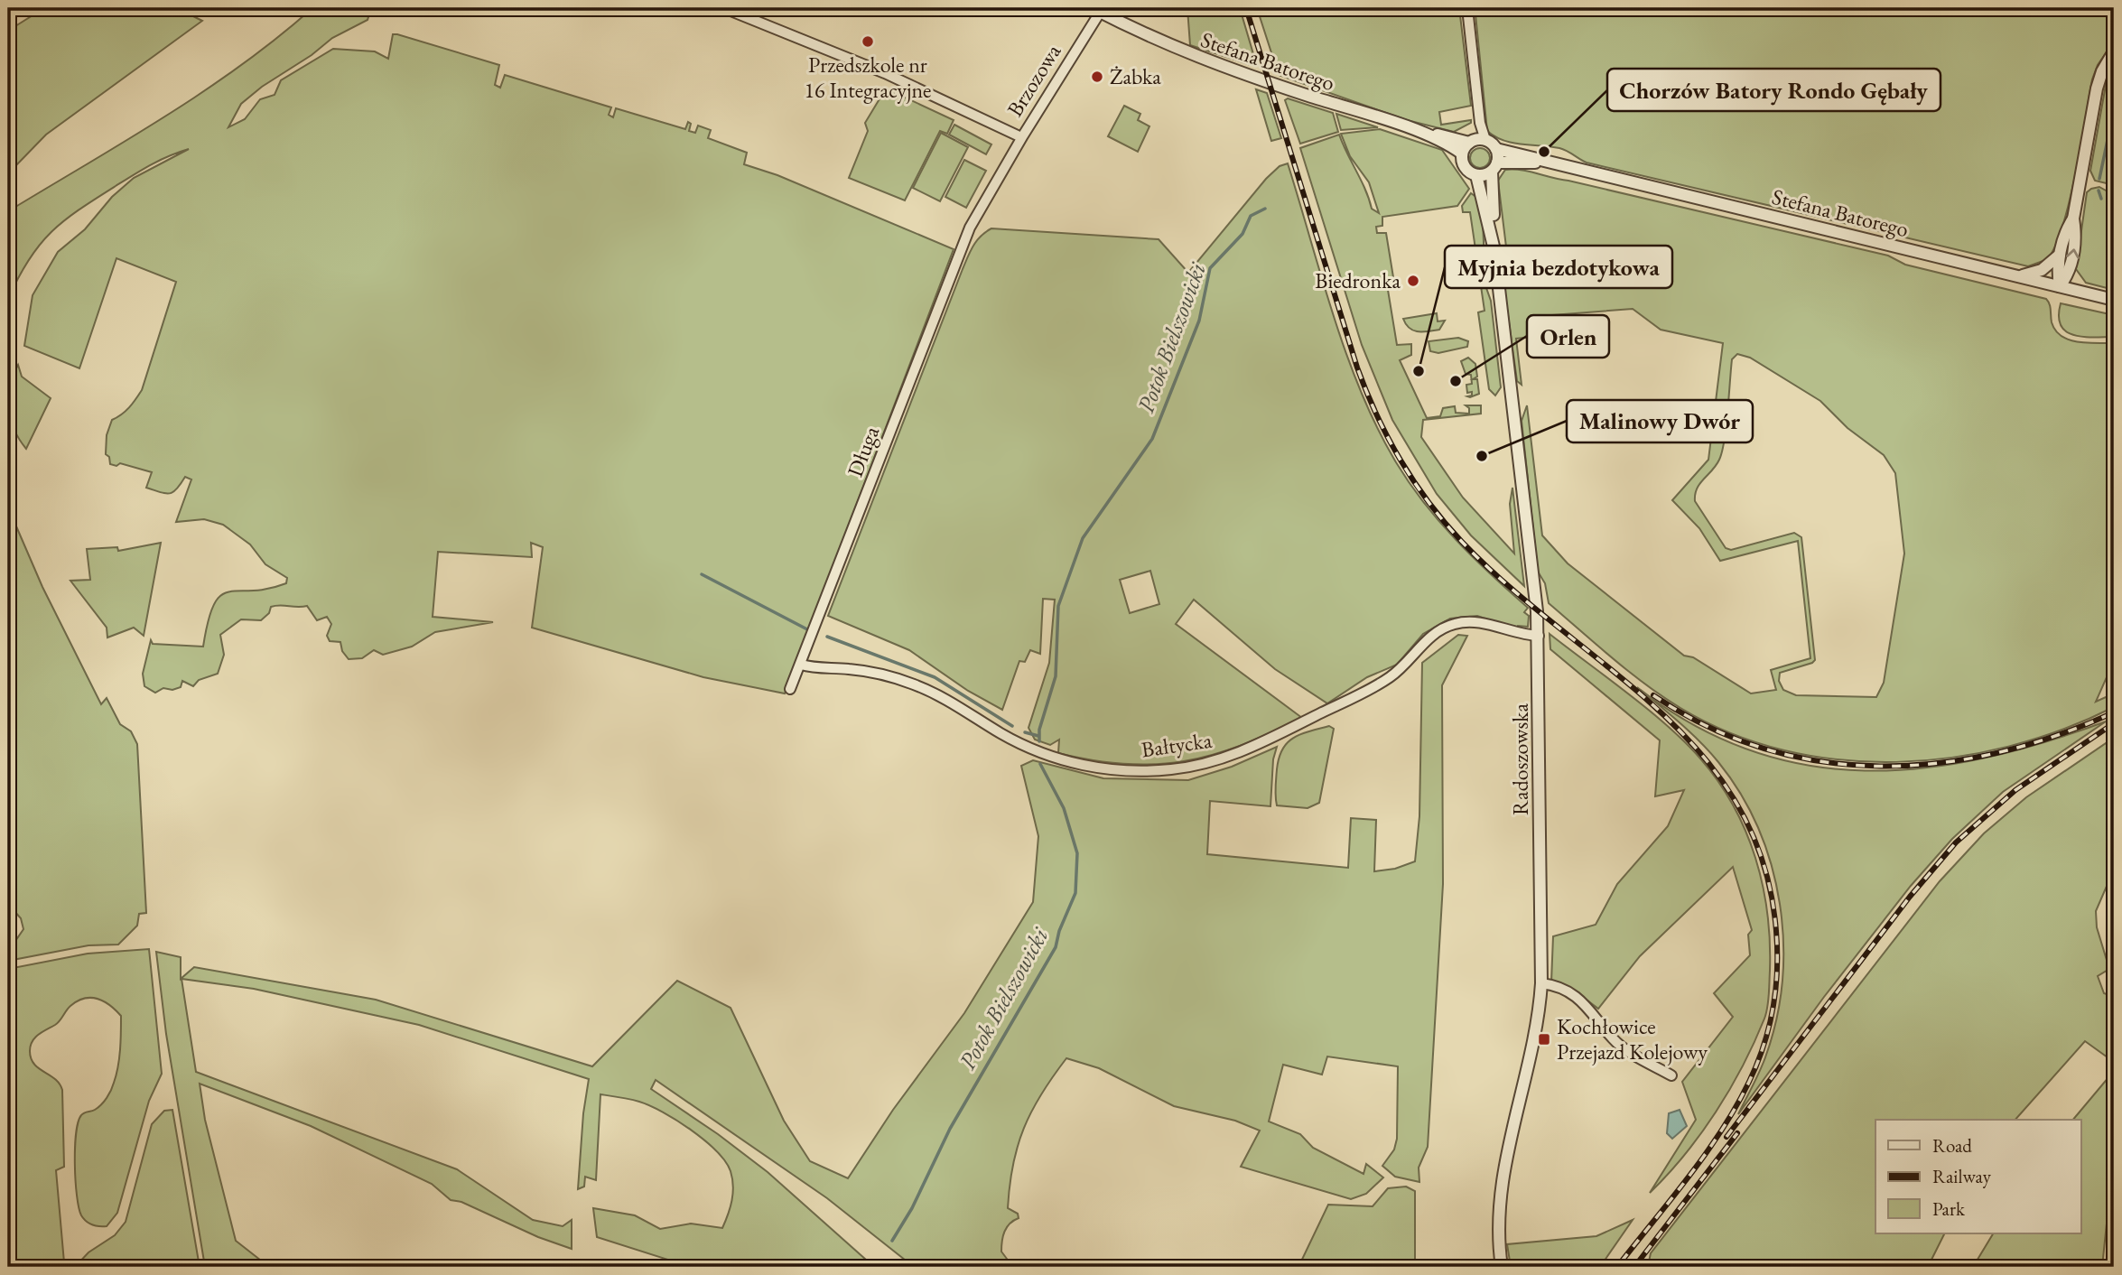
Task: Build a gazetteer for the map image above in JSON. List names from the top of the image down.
{
  "streets": {
    "street": [
      "Stefana Batorego",
      "Brzozowa",
      "Długa",
      "Bałtycka",
      "Radoszowska"
    ]
  },
  "crossings": [
    ["Stefana Batorego", "Brzozowa"],
    ["Stefana Batorego", "Radoszowska"],
    ["Brzozowa", "Długa"],
    ["Długa", "Bałtycka"],
    ["Bałtycka", "Radoszowska"]
  ],
  "water": ["Potok Bielszowicki"],
  "places": {
    "other": [
      "Przedszkole nr 16 Integracyjne",
      "Żabka",
      "Chorzów Batory Rondo Gębały",
      "Biedronka",
      "Myjnia bezdotykowa",
      "Orlen",
      "Malinowy Dwór"
    ],
    "transit": ["Kochłowice Przejazd Kolejowy"]
  },
  "legend": ["Road", "Railway", "Park"]
}
